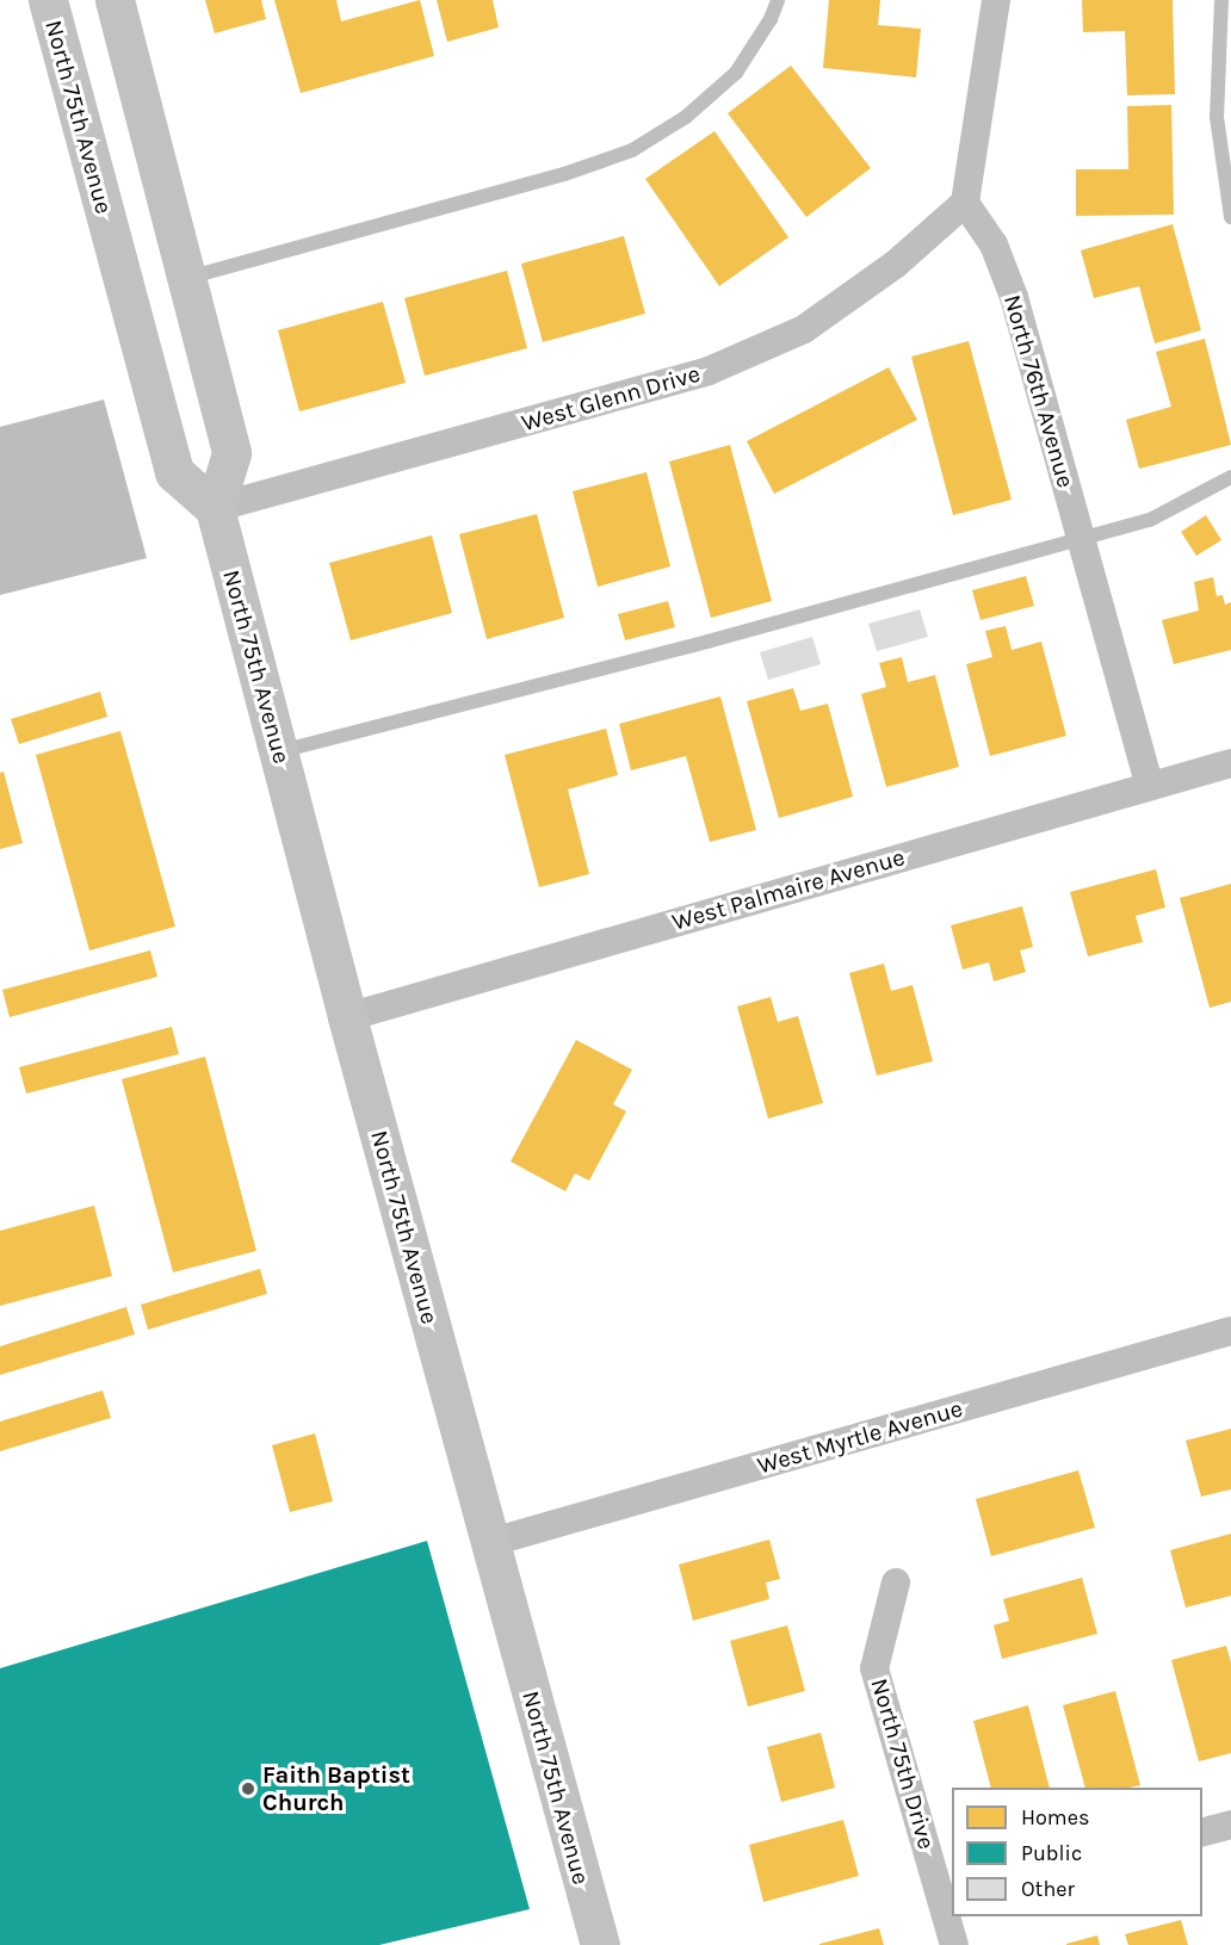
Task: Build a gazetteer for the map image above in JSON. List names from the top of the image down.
{
  "streets": {
    "main road": ["North 75th Avenue"],
    "street": [
      "North 76th Avenue",
      "West Glenn Drive",
      "West Palmaire Avenue",
      "West Myrtle Avenue",
      "North 75th Drive"
    ]
  },
  "crossings": [
    ["North 75th Avenue", "West Glenn Drive"],
    ["North 75th Avenue", "West Palmaire Avenue"],
    ["North 75th Avenue", "West Myrtle Avenue"],
    ["North 76th Avenue", "West Glenn Drive"],
    ["North 76th Avenue", "West Palmaire Avenue"]
  ],
  "places": ["Faith Baptist Church"],
  "legend": ["Homes", "Public", "Other"]
}
